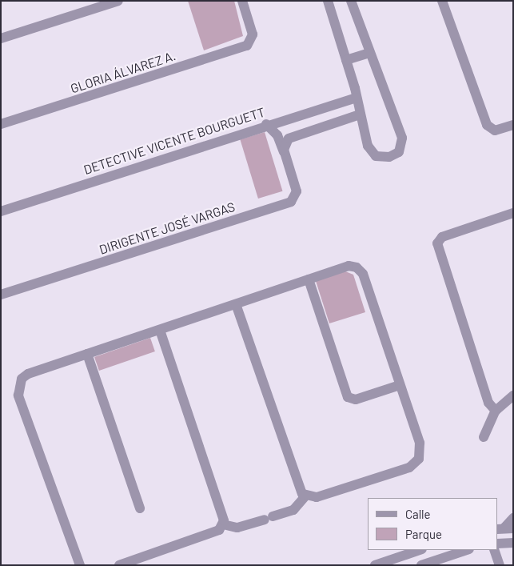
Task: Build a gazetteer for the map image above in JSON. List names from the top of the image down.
{
  "streets": {
    "street": ["GLORIA ÁLVAREZ A.", "DETECTIVE VICENTE BOURGUETT", "DIRIGENTE JOSÉ VARGAS"]
  },
  "crossings": [
    ["DETECTIVE VICENTE BOURGUETT", "DIRIGENTE JOSÉ VARGAS"]
  ],
  "legend": ["Calle", "Parque"]
}
